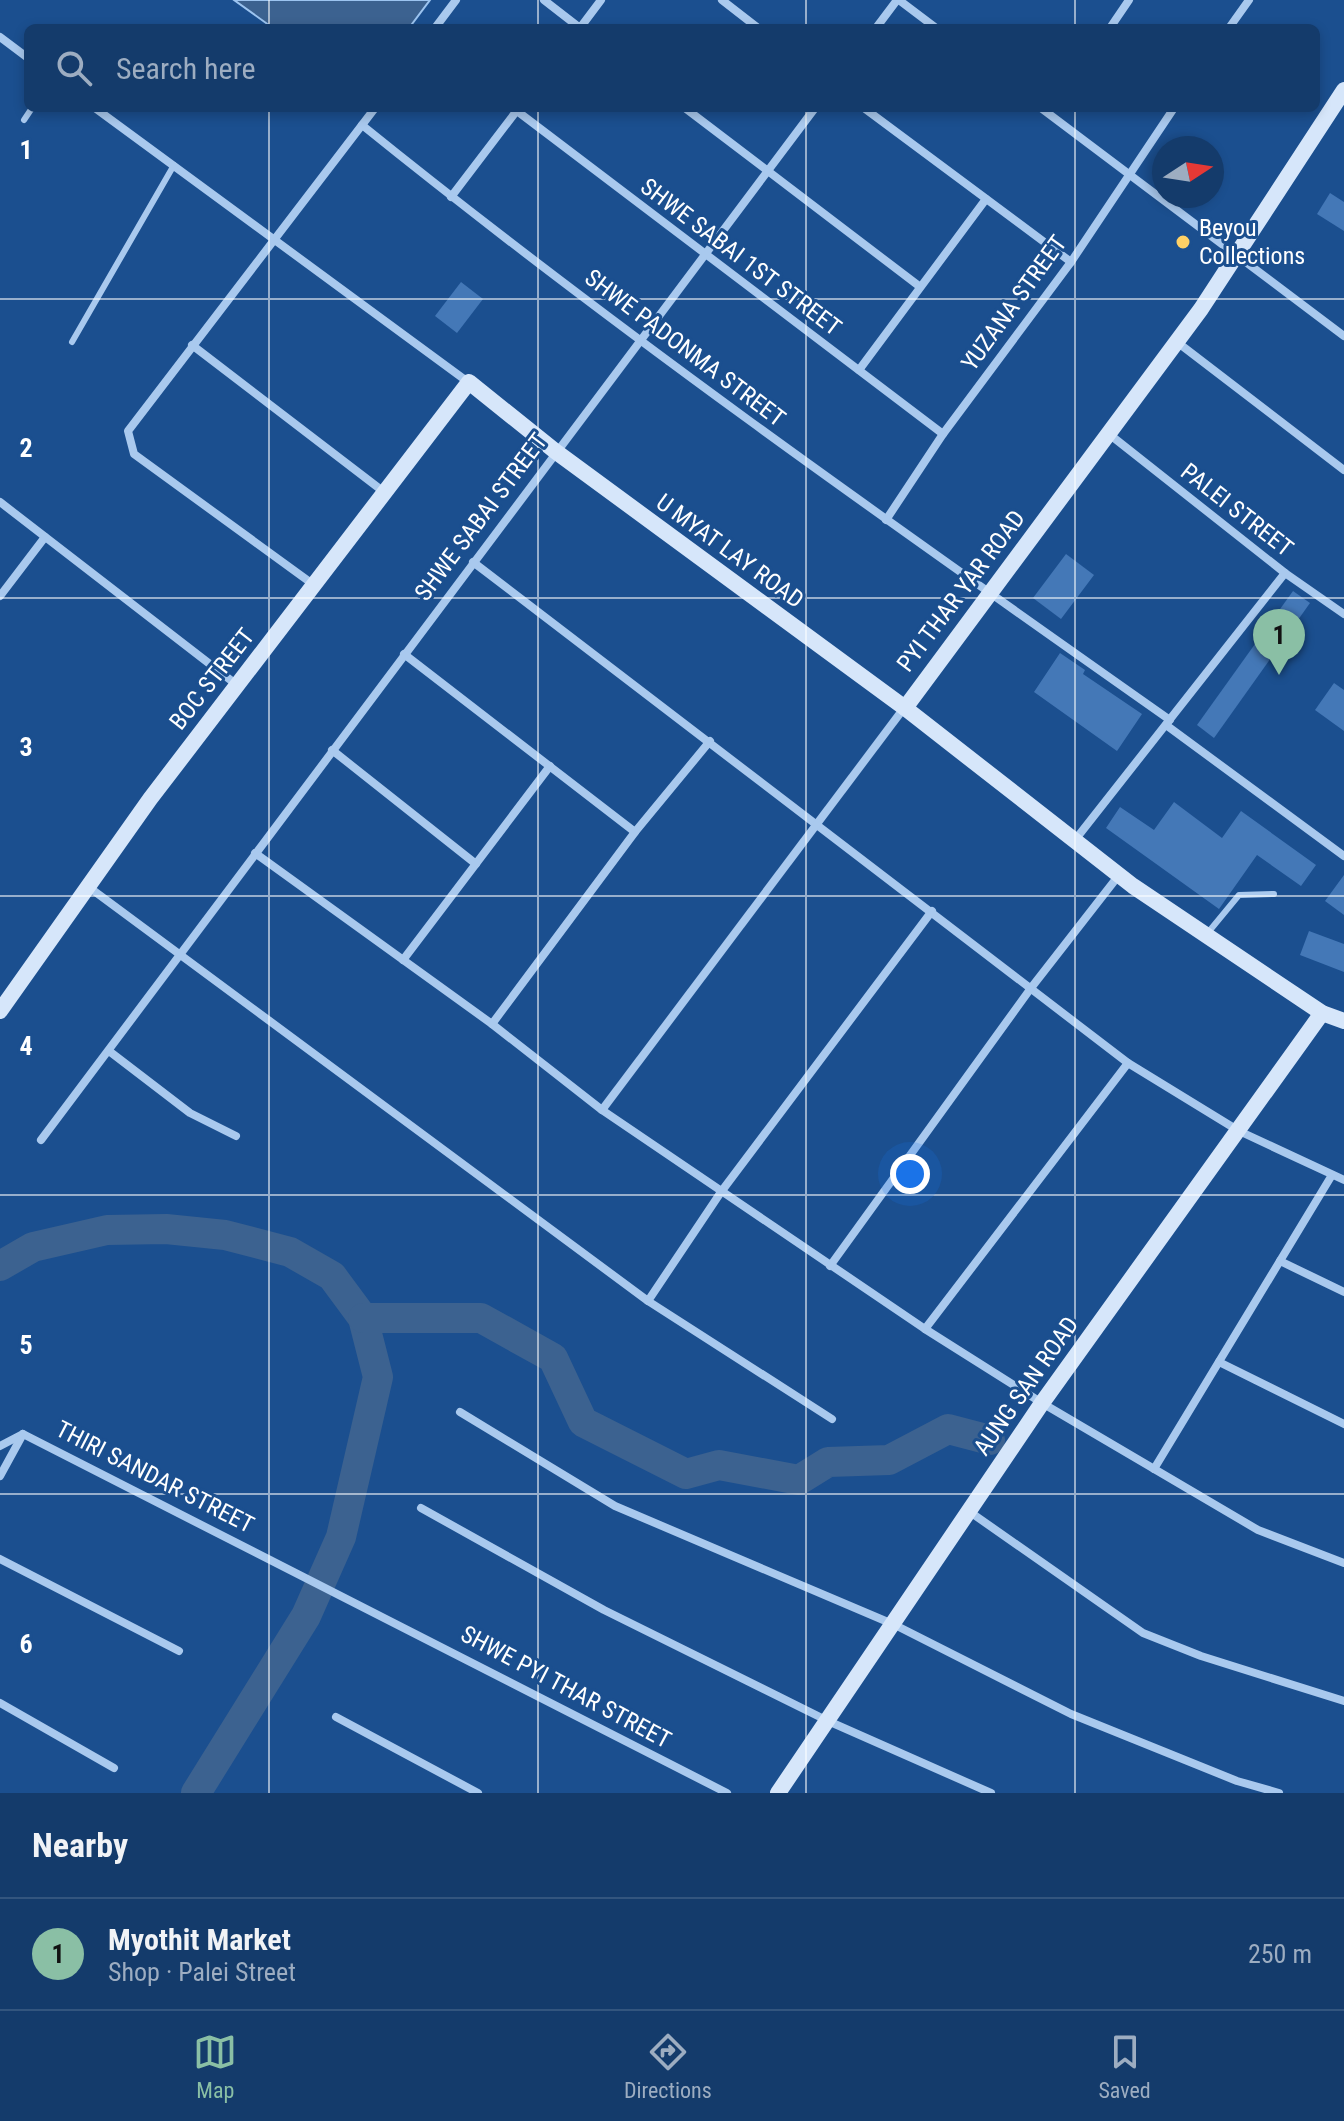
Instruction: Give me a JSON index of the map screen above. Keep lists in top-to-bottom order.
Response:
{
  "streets": {
    "main road": [
      "U MYAT LAY ROAD",
      "PYI THAR YAR ROAD",
      "BOC STREET",
      "AUNG SAN ROAD"
    ],
    "street": [
      "SHWE SABAI 1ST STREET",
      "YUZANA STREET",
      "SHWE PADONMA STREET",
      "PALEI STREET",
      "SHWE SABAI STREET",
      "THIRI SANDAR STREET",
      "SHWE PYI THAR STREET"
    ]
  },
  "crossings": [
    ["SHWE SABAI 1ST STREET", "YUZANA STREET"],
    ["SHWE SABAI 1ST STREET", "SHWE SABAI STREET"],
    ["YUZANA STREET", "SHWE PADONMA STREET"],
    ["SHWE PADONMA STREET", "SHWE SABAI STREET"],
    ["SHWE PADONMA STREET", "PYI THAR YAR ROAD"],
    ["PALEI STREET", "PYI THAR YAR ROAD"],
    ["SHWE SABAI STREET", "U MYAT LAY ROAD"],
    ["U MYAT LAY ROAD", "PYI THAR YAR ROAD"],
    ["U MYAT LAY ROAD", "BOC STREET"],
    ["U MYAT LAY ROAD", "AUNG SAN ROAD"],
    ["THIRI SANDAR STREET", "SHWE PYI THAR STREET"]
  ],
  "places": ["Beyou Collections"],
  "north": "right",
  "page": {
    "search": "Search here",
    "pins": "1",
    "heading": "Nearby",
    "list": [
      {
        "mark": "1",
        "name": "Myothit Market",
        "note": "Shop · Palei Street",
        "value": "250 m"
      }
    ],
    "nav": ["Map", "Directions", "Saved"]
  },
  "grid": {
    "rows": [
      "1",
      "2",
      "3",
      "4",
      "5",
      "6"
    ]
  }
}
